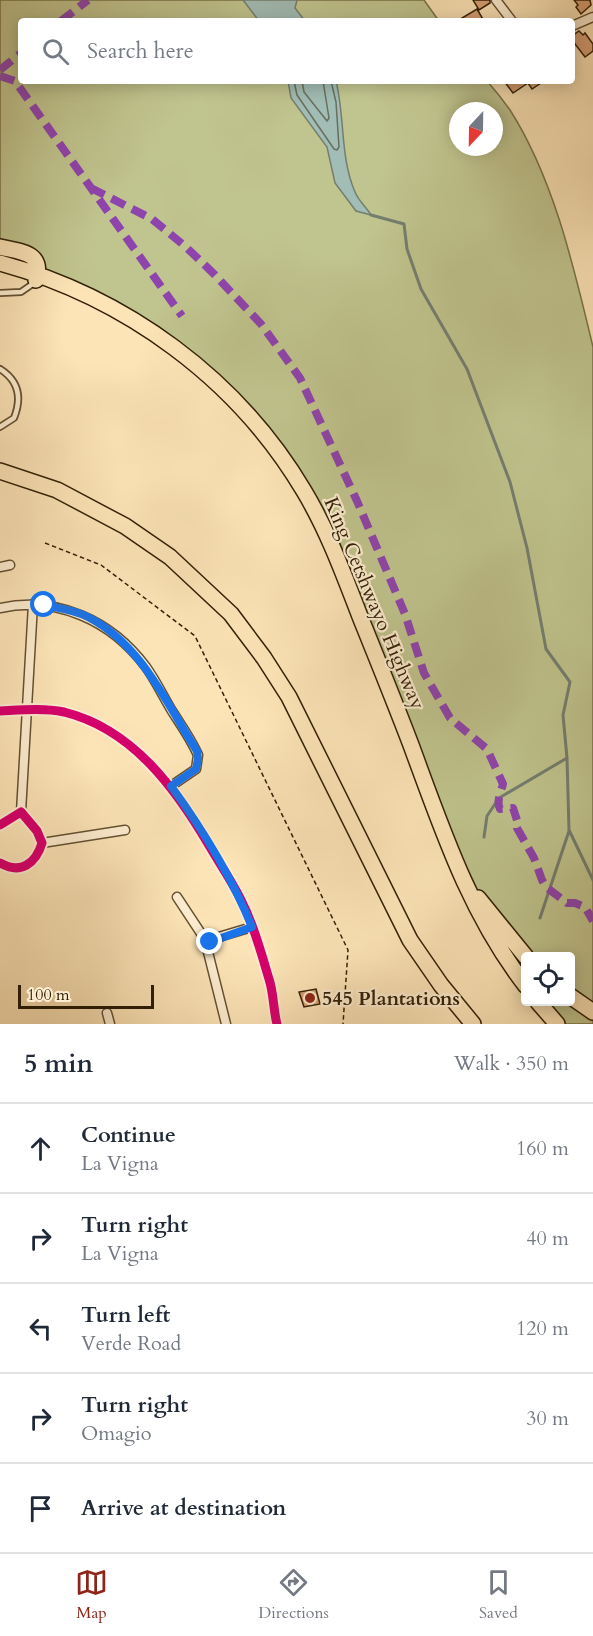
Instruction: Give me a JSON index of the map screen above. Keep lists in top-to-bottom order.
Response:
{
  "streets": {
    "highway": ["King Cetshwayo Highway"]
  },
  "places": ["545 Plantations"],
  "scale_bar": "100 m",
  "north": "bottom",
  "page": {
    "search": "Search here",
    "scale": "100 m",
    "heading": ["5 min", "Walk · 350 m"],
    "list": [
      ["Continue", "La Vigna", "160 m"],
      ["Turn right", "La Vigna", "40 m"],
      ["Turn left", "Verde Road", "120 m"],
      ["Turn right", "Omagio", "30 m"],
      "Arrive at destination"
    ],
    "nav": ["Map", "Directions", "Saved"]
  }
}
